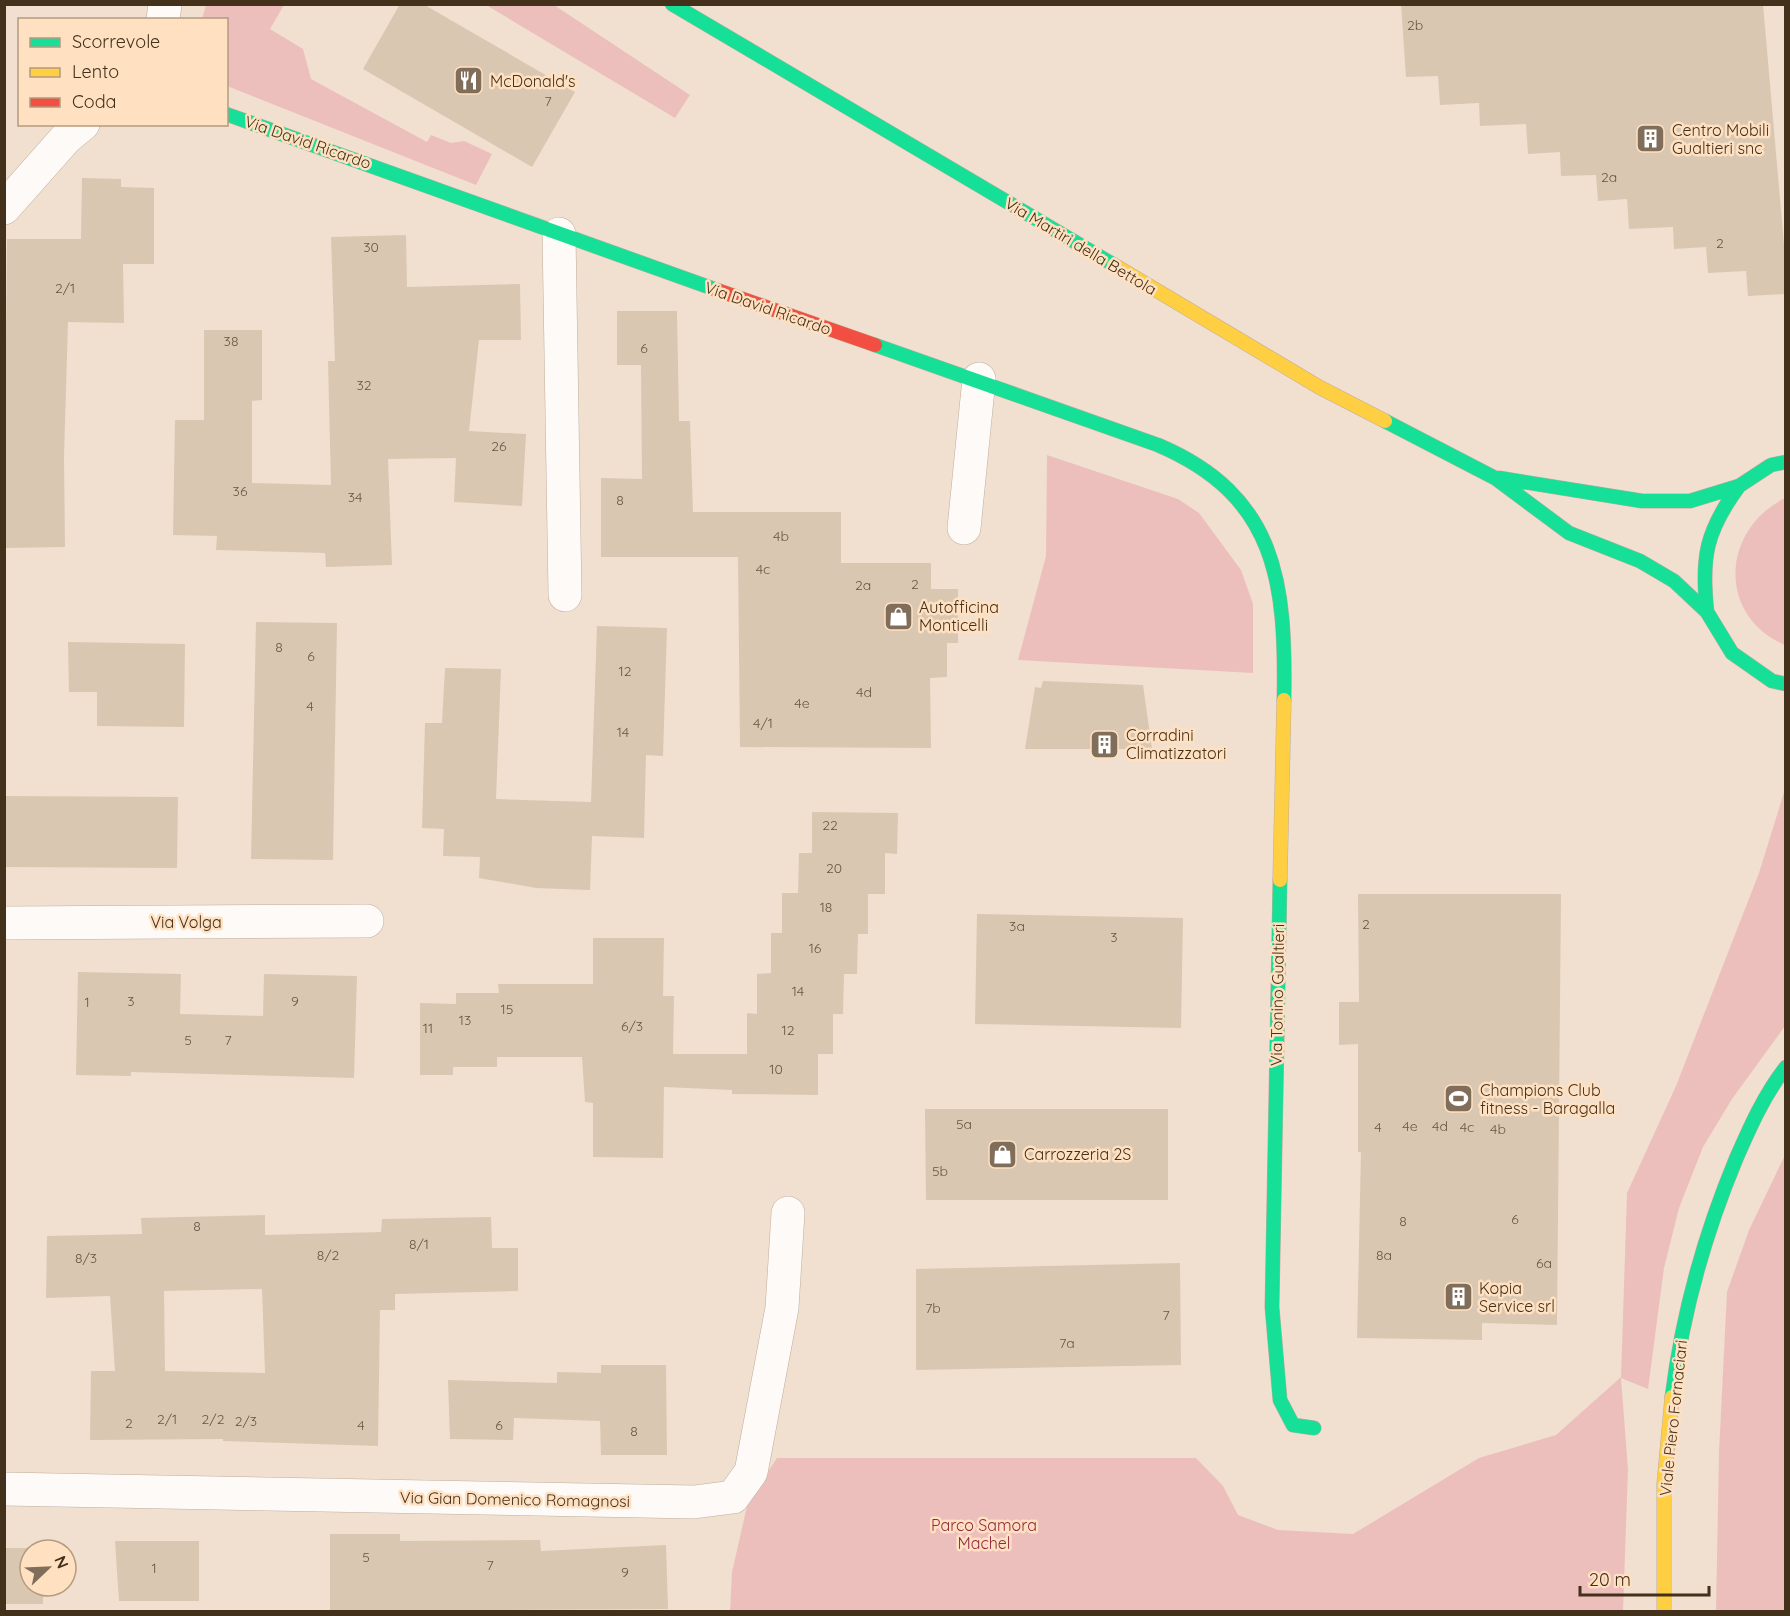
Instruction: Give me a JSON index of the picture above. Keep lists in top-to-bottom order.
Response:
{
  "streets": {
    "main road": [
      "Via David Ricardo",
      "Via Martiri della Bettola",
      "Via Tonino Gualtieri",
      "Viale Piero Fornaciari"
    ],
    "street": ["Via Volga", "Via Gian Domenico Romagnosi"]
  },
  "crossings": [
    ["Via David Ricardo", "Via Tonino Gualtieri"]
  ],
  "parks": ["Parco Samora Machel"],
  "places": {
    "restaurant": ["McDonald's"],
    "building": ["Centro Mobili Gualtieri snc", "Corradini Climatizzatori", "Kopia Service srl"],
    "shop": ["Autofficina Monticelli", "Carrozzeria 2S"],
    "sports": ["Champions Club fitness - Baragalla"]
  },
  "house_numbers": [
    "2b",
    "7",
    "2a",
    "2",
    "30",
    "2/1",
    "38",
    "6",
    "32",
    "26",
    "36",
    "34",
    "8",
    "4b",
    "4c",
    "2",
    "2a",
    "8",
    "6",
    "12",
    "4d",
    "4e",
    "4",
    "4/1",
    "14",
    "22",
    "20",
    "18",
    "2",
    "3a",
    "3",
    "16",
    "14",
    "3",
    "9",
    "1",
    "15",
    "13",
    "6/3",
    "11",
    "12",
    "5",
    "7",
    "10",
    "5a",
    "4e",
    "4d",
    "4",
    "4c",
    "4b",
    "5b",
    "6",
    "8",
    "8",
    "8/1",
    "8/2",
    "8a",
    "8/3",
    "6a",
    "7b",
    "7",
    "7a",
    "2/1",
    "2/2",
    "2/3",
    "2",
    "4",
    "6",
    "8",
    "5",
    "7",
    "1",
    "9"
  ],
  "legend": ["Scorrevole", "Lento", "Coda"],
  "scale_bar": "20 m",
  "north": "top right"
}
